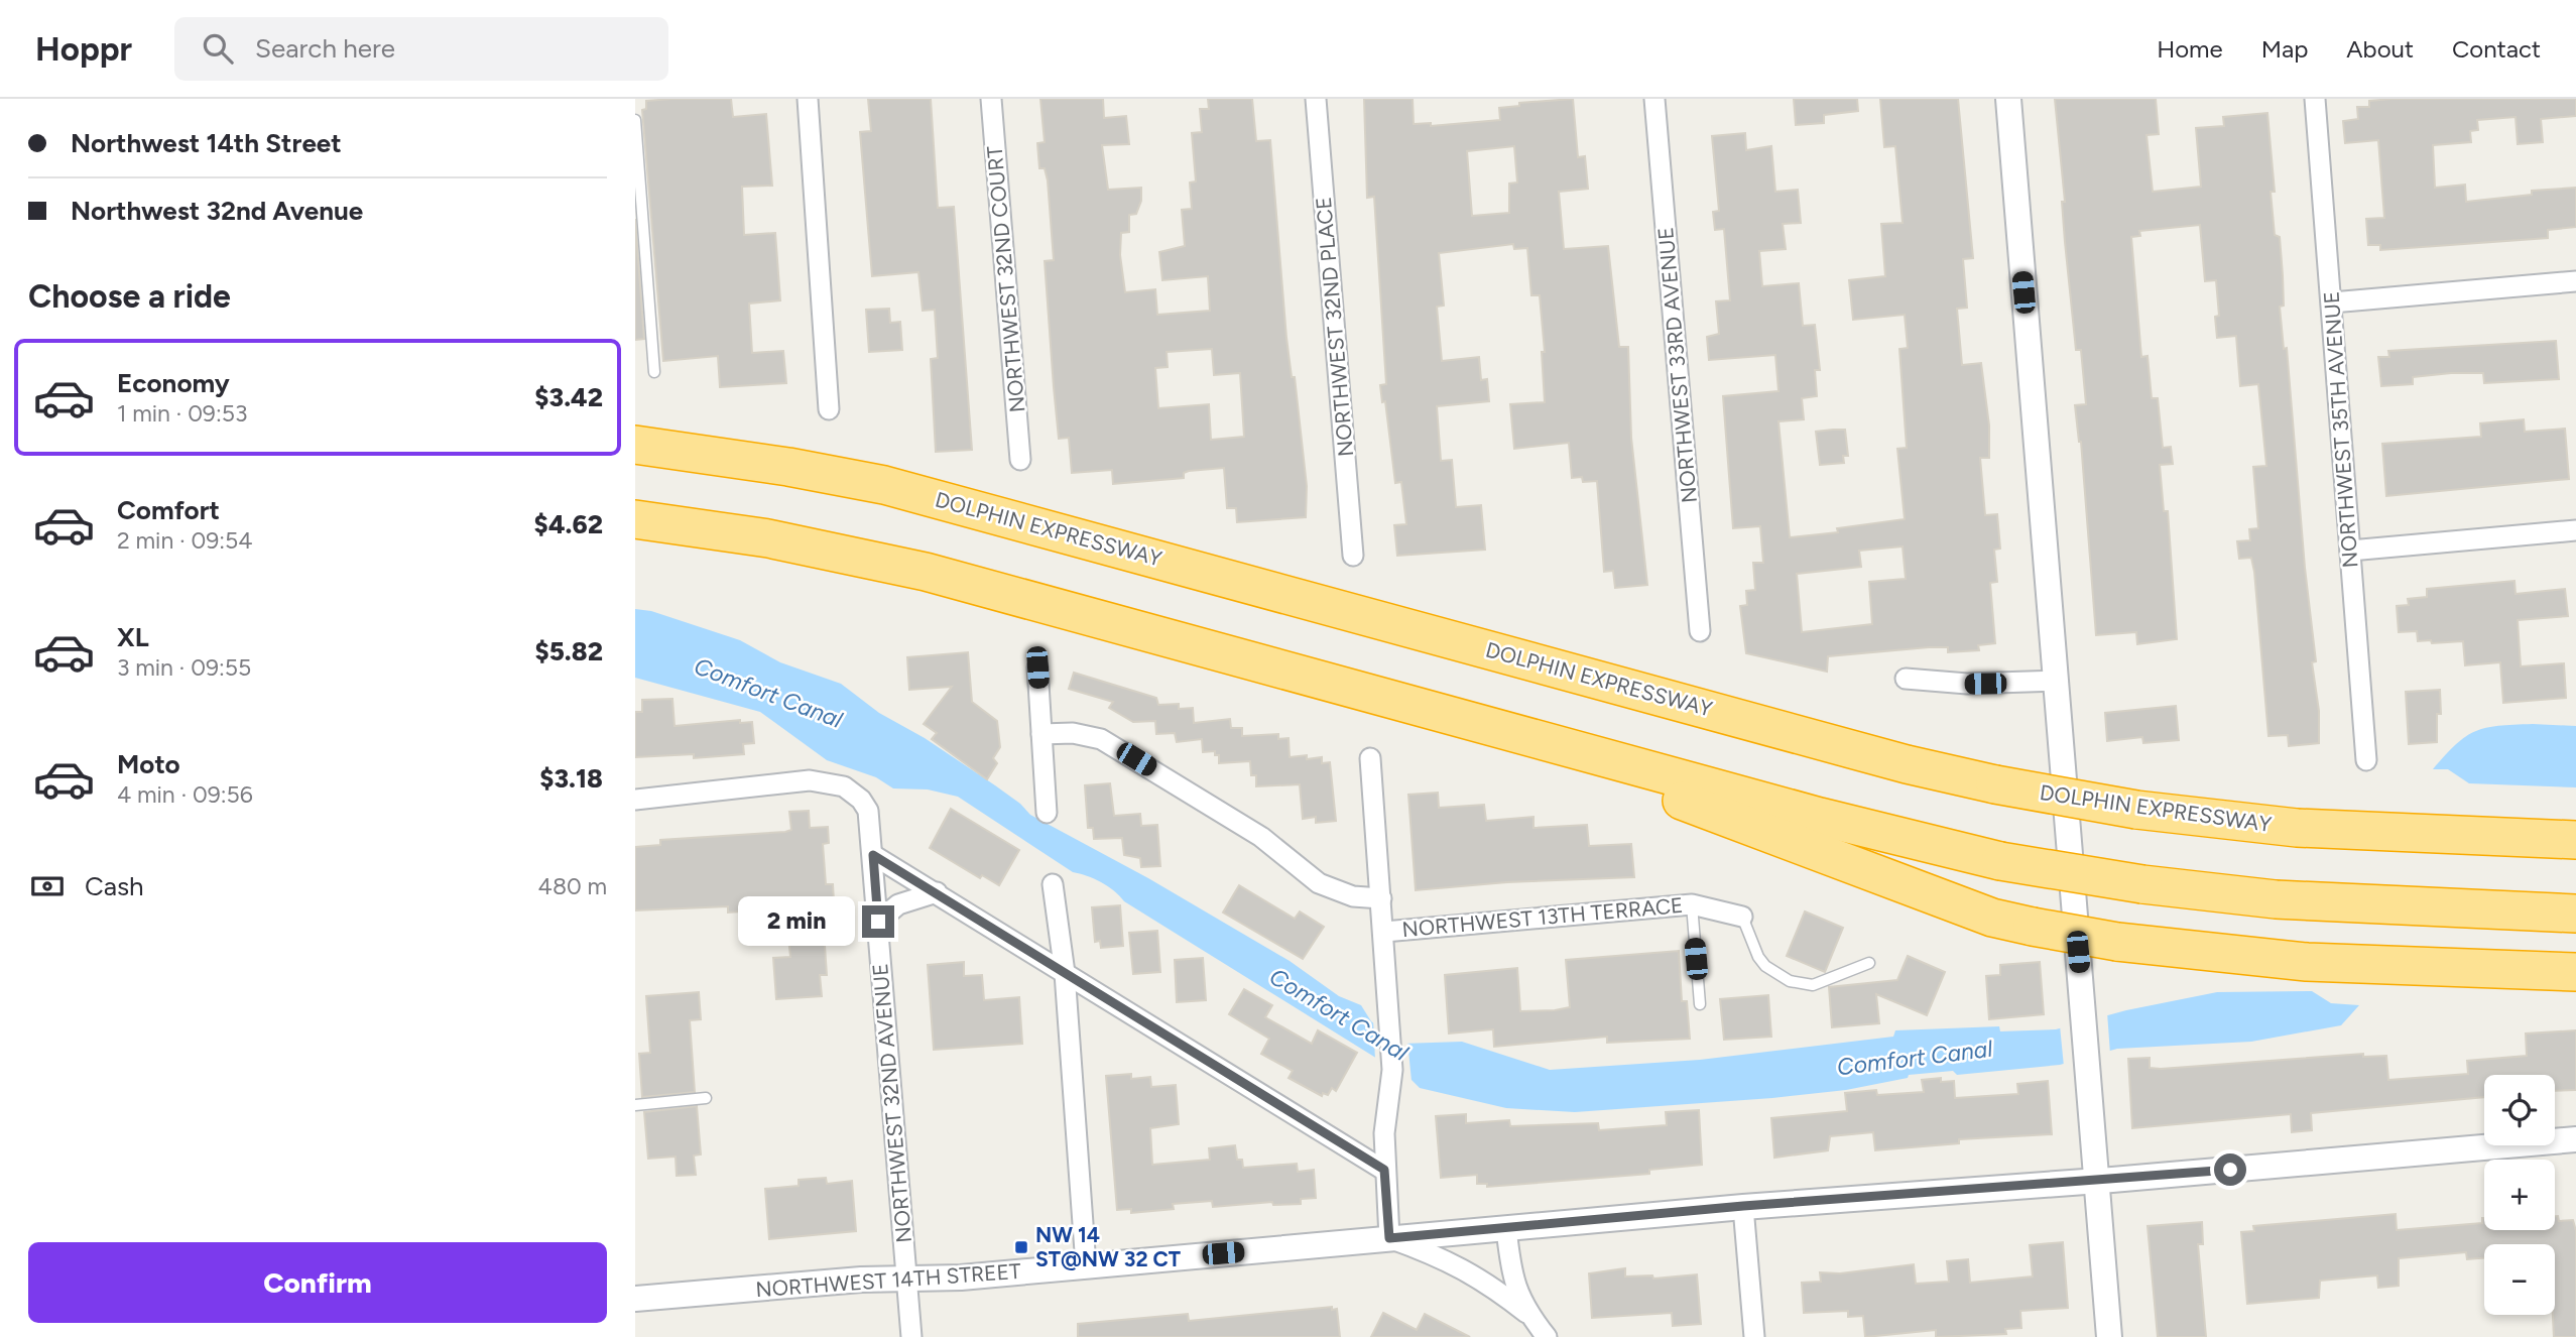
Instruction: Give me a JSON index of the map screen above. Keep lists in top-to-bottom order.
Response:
{
  "streets": {
    "highway": ["DOLPHIN EXPRESSWAY"],
    "street": [
      "NORTHWEST 32ND COURT",
      "NORTHWEST 32ND PLACE",
      "NORTHWEST 33RD AVENUE",
      "NORTHWEST 35TH AVENUE",
      "NORTHWEST 13TH TERRACE",
      "NORTHWEST 32ND AVENUE",
      "NORTHWEST 14TH STREET"
    ]
  },
  "crossings": [
    ["NORTHWEST 32ND AVENUE", "NORTHWEST 14TH STREET"]
  ],
  "water": ["Comfort Canal"],
  "places": {
    "transit": ["NW 14 ST@NW 32 CT"]
  },
  "page": {
    "header": "Hoppr",
    "search": "Search here",
    "nav": [
      "Home",
      "Map",
      "About",
      "Contact"
    ],
    "banner": ["Northwest 14th Street", "Northwest 32nd Avenue"],
    "heading": "Choose a ride",
    "list": [
      {
        "name": "Economy",
        "note": "1 min · 09:53",
        "value": "$3.42"
      },
      {
        "name": "Comfort",
        "note": "2 min · 09:54",
        "value": "$4.62"
      },
      {
        "name": "XL",
        "note": "3 min · 09:55",
        "value": "$5.82"
      },
      {
        "name": "Moto",
        "note": "4 min · 09:56",
        "value": "$3.18"
      }
    ],
    "pay": ["Cash", "480 m"],
    "bubble": "2 min",
    "map_buttons": ["+", "−"],
    "buttons": "Confirm"
  }
}
